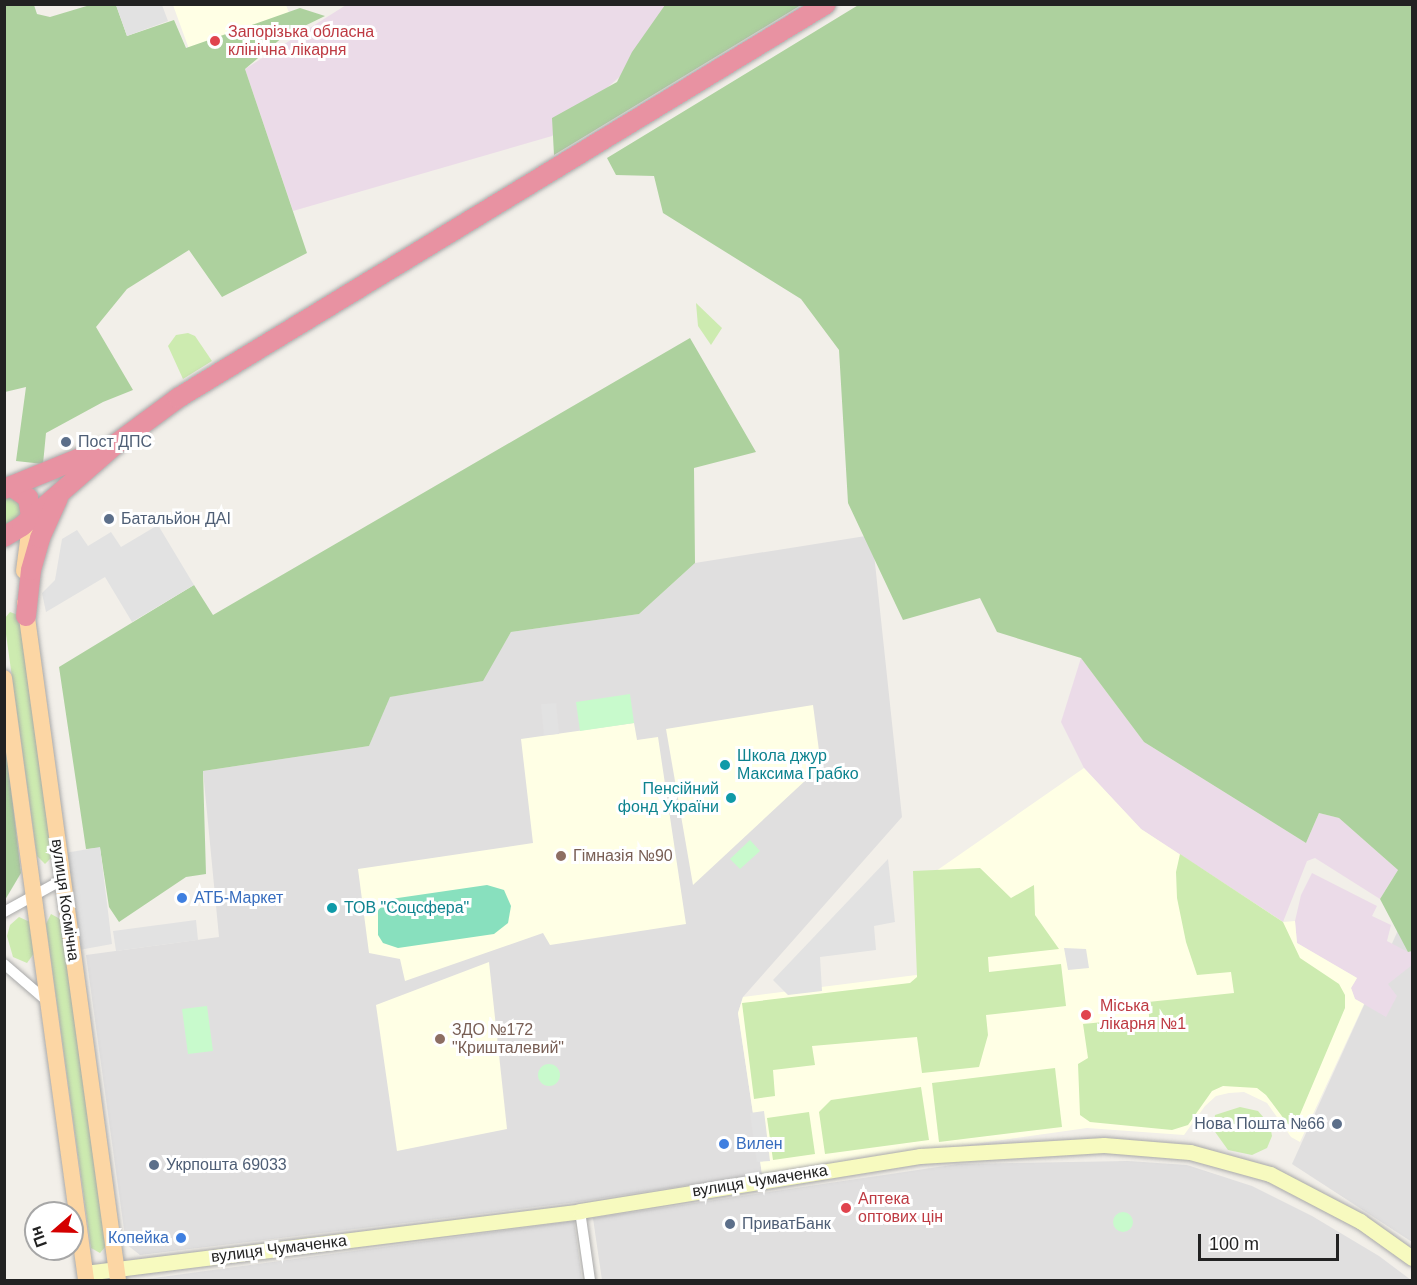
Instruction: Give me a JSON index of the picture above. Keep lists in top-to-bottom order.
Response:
{
  "streets": {
    "main road": ["вулиця Космічна"],
    "street": ["вулиця Чумаченка"]
  },
  "crossings": [
    ["вулиця Космічна", "вулиця Чумаченка"]
  ],
  "places": [
    "Запорізька обласна клінічна лікарня",
    "Пост ДПС",
    "Батальйон ДАI",
    "Школа джур Максима Грабко",
    "Пенсійний фонд України",
    "Гімназія №90",
    "АТБ-Маркет",
    "ТОВ \"Соцсфера\"",
    "Міська лікарня №1",
    "ЗДО №172 \"Кришталевий\"",
    "Нова Пошта №66",
    "Вилен",
    "Укрпошта 69033",
    "Аптека оптових цін",
    "ПриватБанк",
    "Копейка"
  ],
  "scale_bar": "100 m",
  "north": "left"
}
